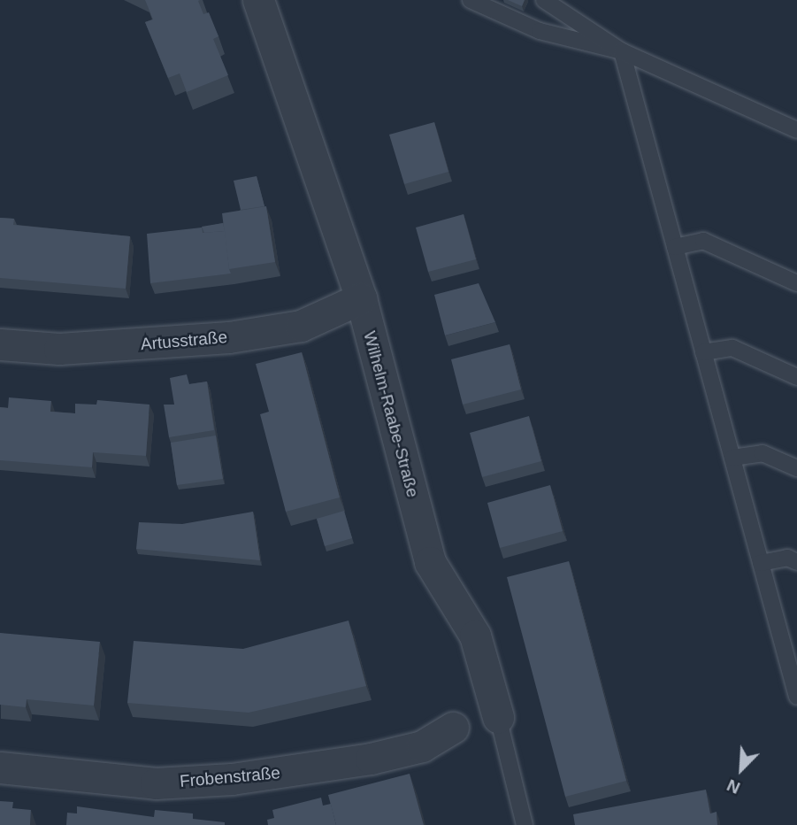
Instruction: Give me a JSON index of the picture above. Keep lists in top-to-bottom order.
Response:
{
  "streets": {
    "street": ["Artusstraße", "Wilhelm-Raabe-Straße", "Frobenstraße"]
  },
  "crossings": [
    ["Artusstraße", "Wilhelm-Raabe-Straße"]
  ],
  "north": "bottom left"
}
